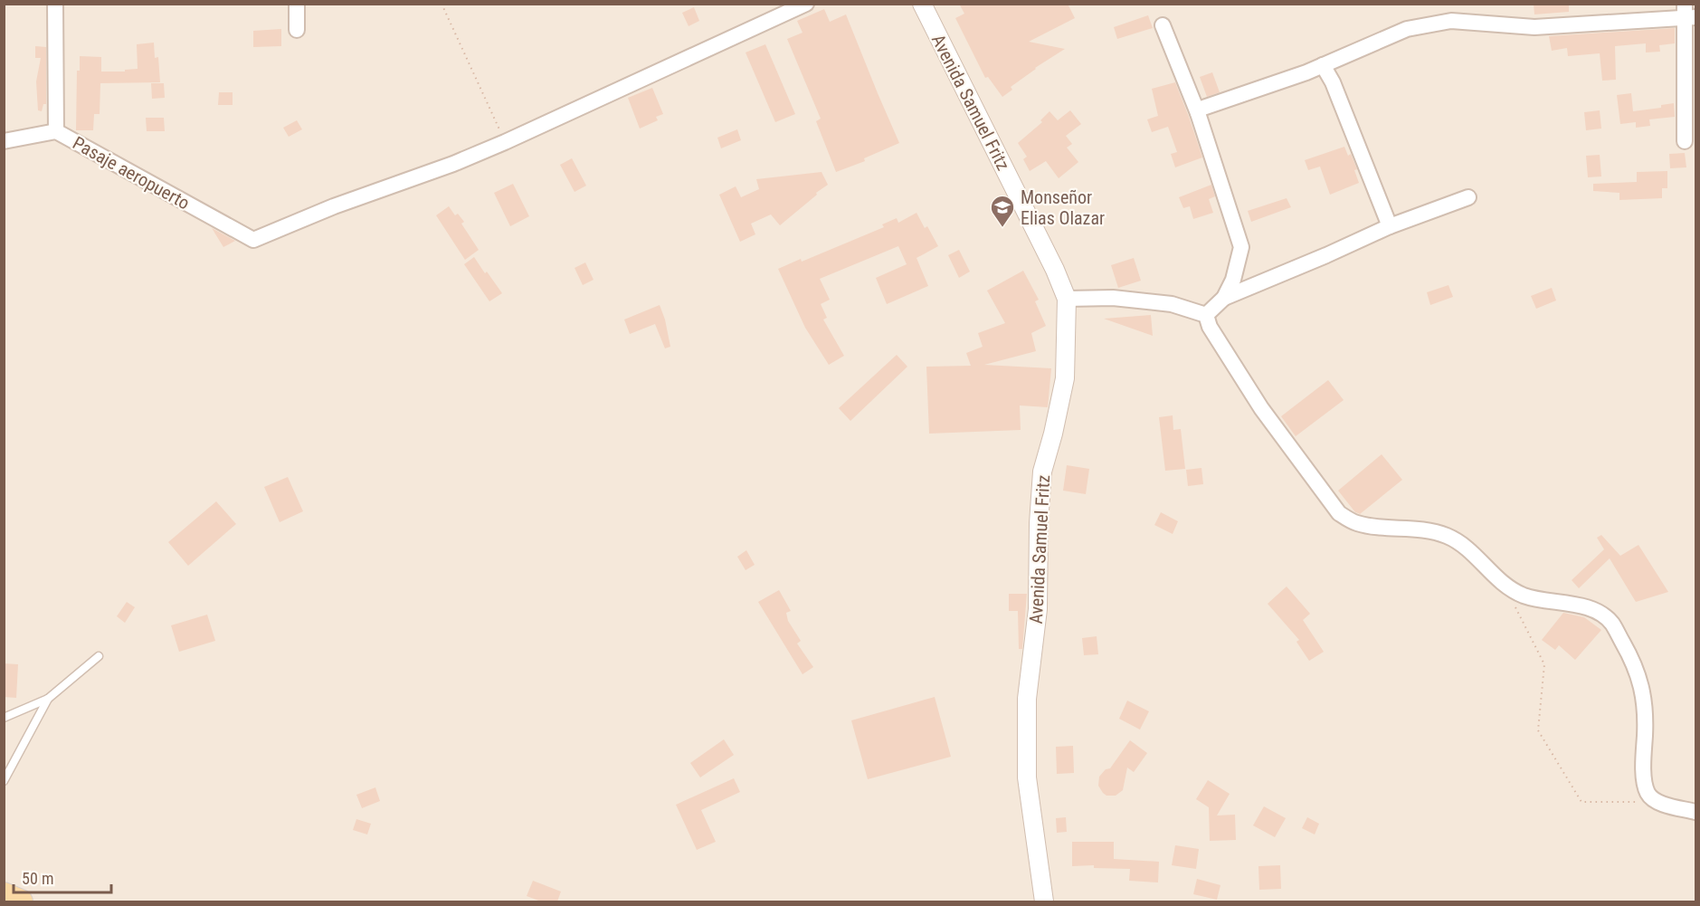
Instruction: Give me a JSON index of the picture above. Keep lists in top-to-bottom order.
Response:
{
  "streets": {
    "street": ["Avenida Samuel Fritz", "Pasaje aeropuerto"]
  },
  "places": {
    "school or university": ["Monseñor Elias Olazar"]
  },
  "scale_bar": "50 m"
}
